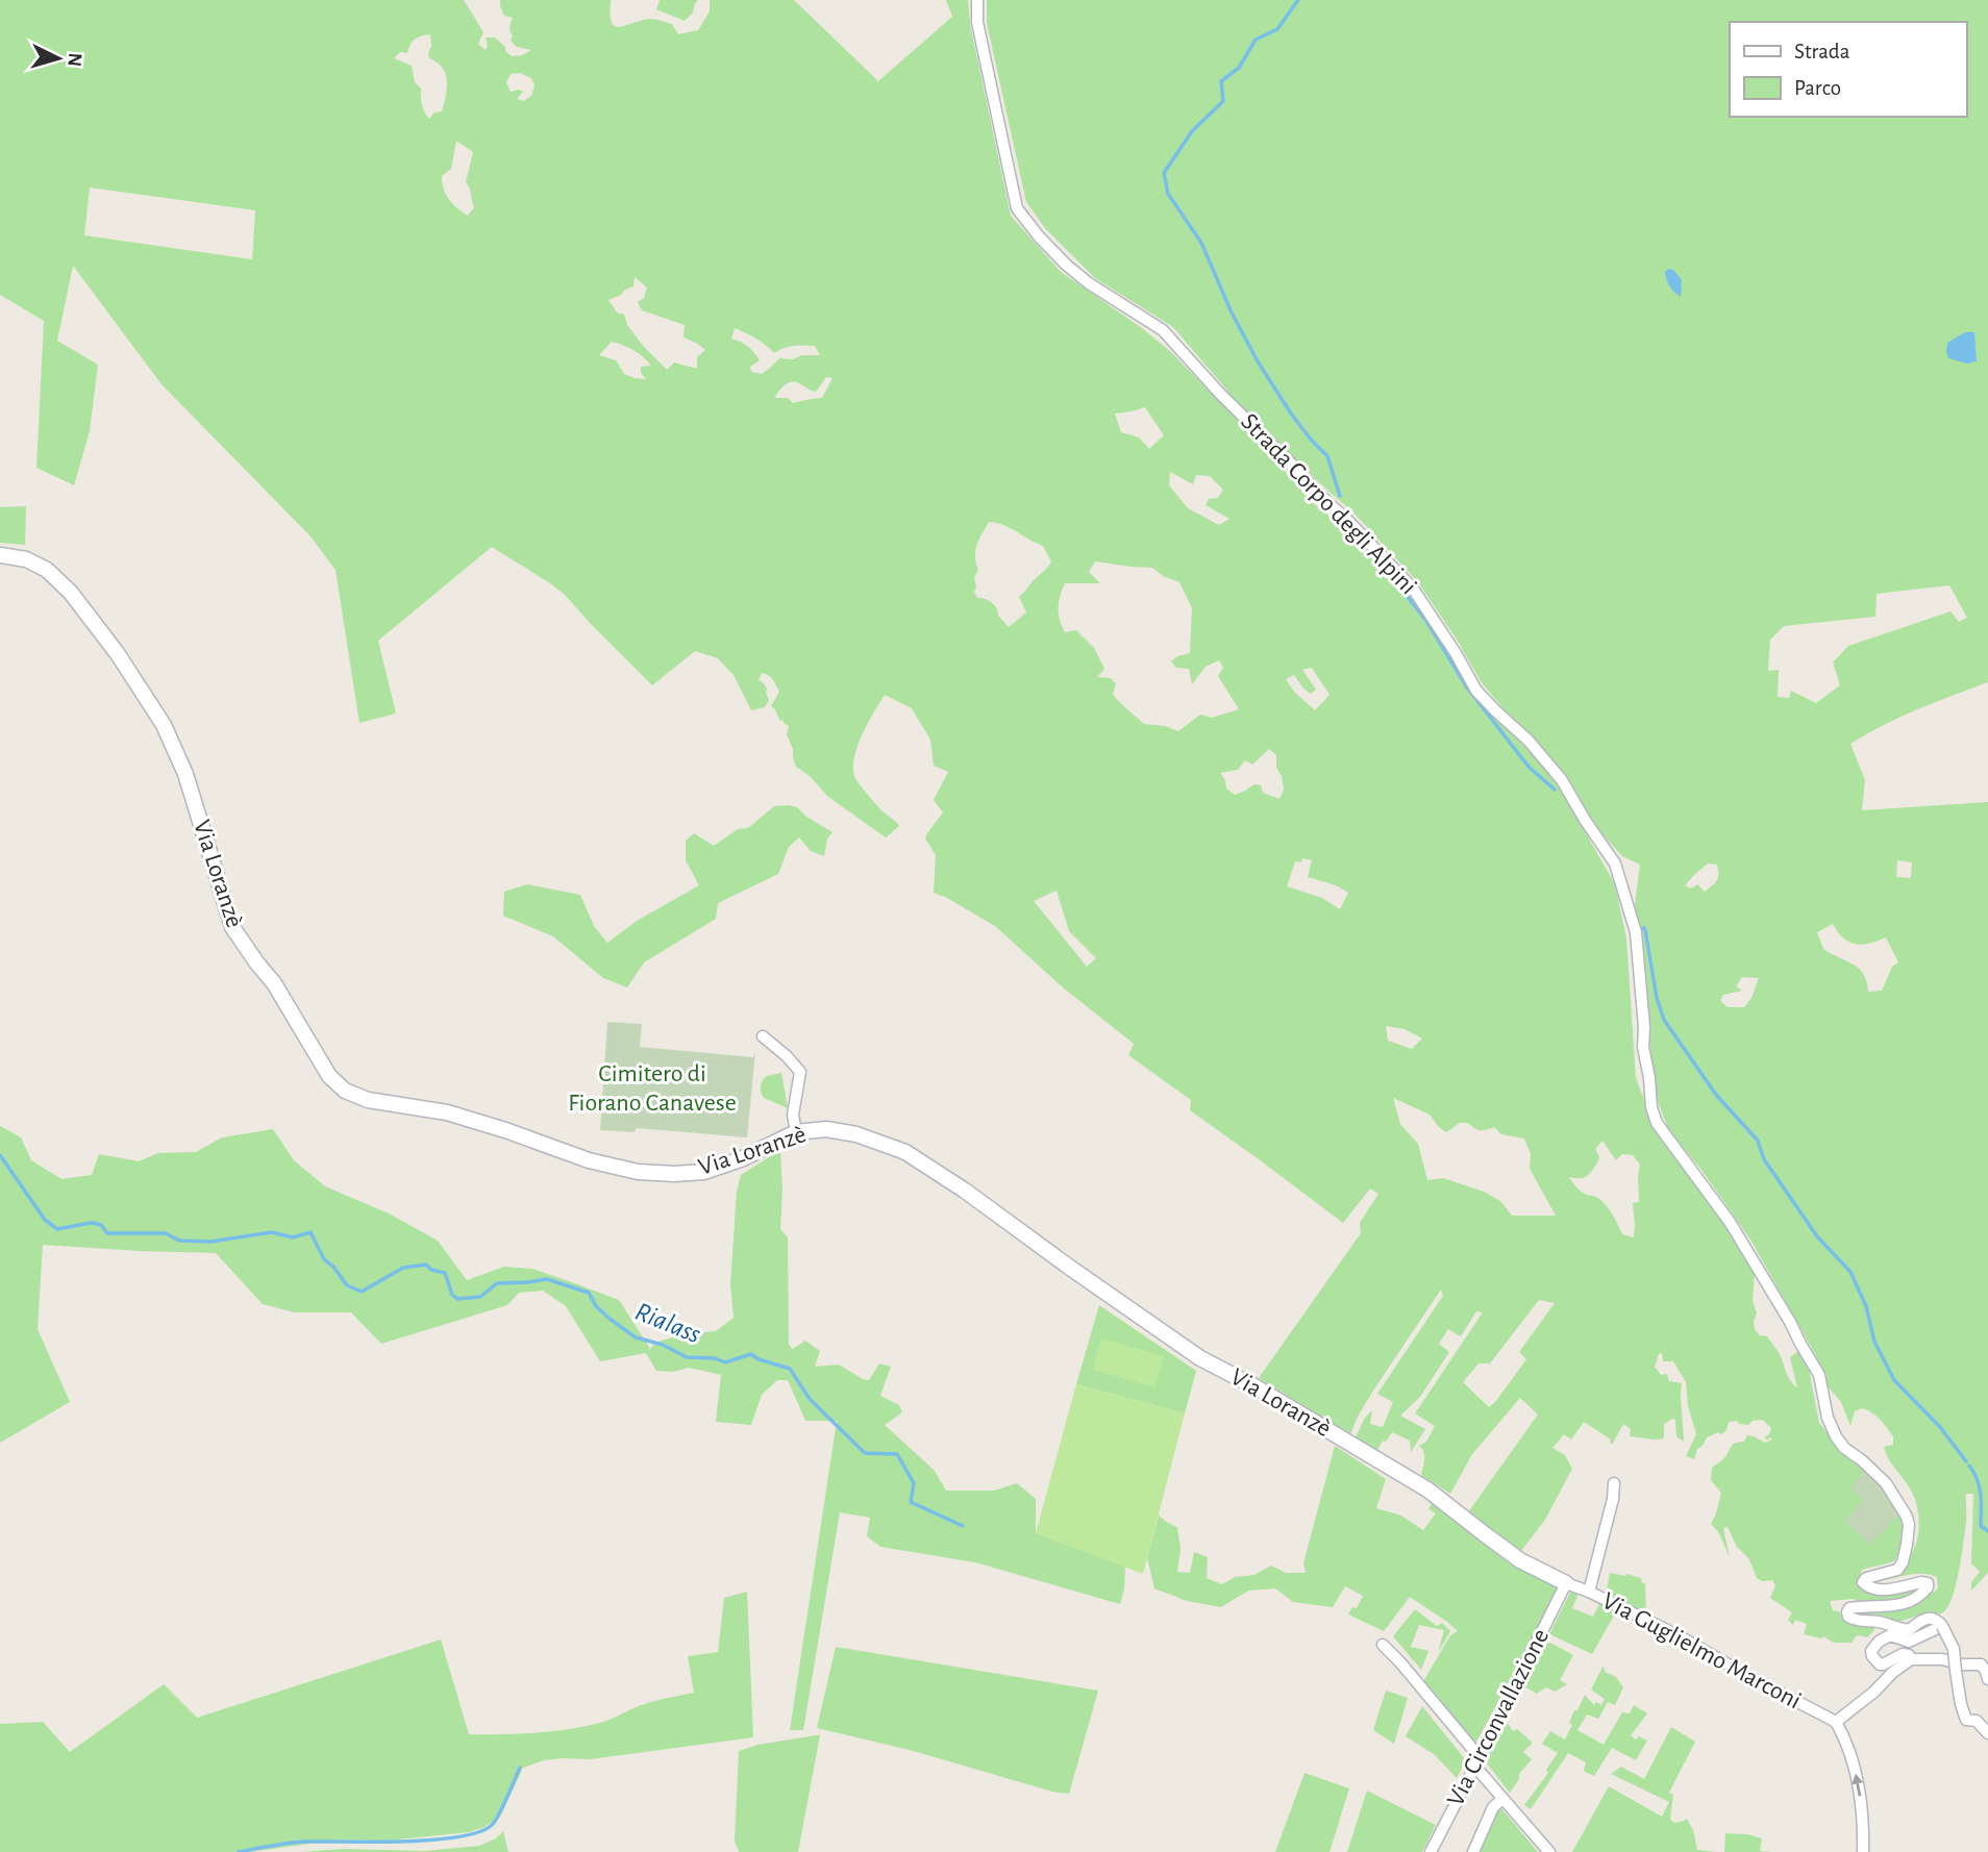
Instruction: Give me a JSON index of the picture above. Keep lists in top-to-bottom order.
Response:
{
  "streets": {
    "street": [
      "Strada Corpo degli Alpini",
      "Via Loranzè",
      "Via Guglielmo Marconi",
      "Via Circonvallazione"
    ]
  },
  "crossings": [
    ["Via Loranzè", "Via Guglielmo Marconi"],
    ["Via Loranzè", "Via Circonvallazione"],
    ["Via Guglielmo Marconi", "Via Circonvallazione"]
  ],
  "water": ["Rialass"],
  "parks": ["Cimitero di Fiorano Canavese"],
  "legend": ["Strada", "Parco"],
  "north": "right"
}
